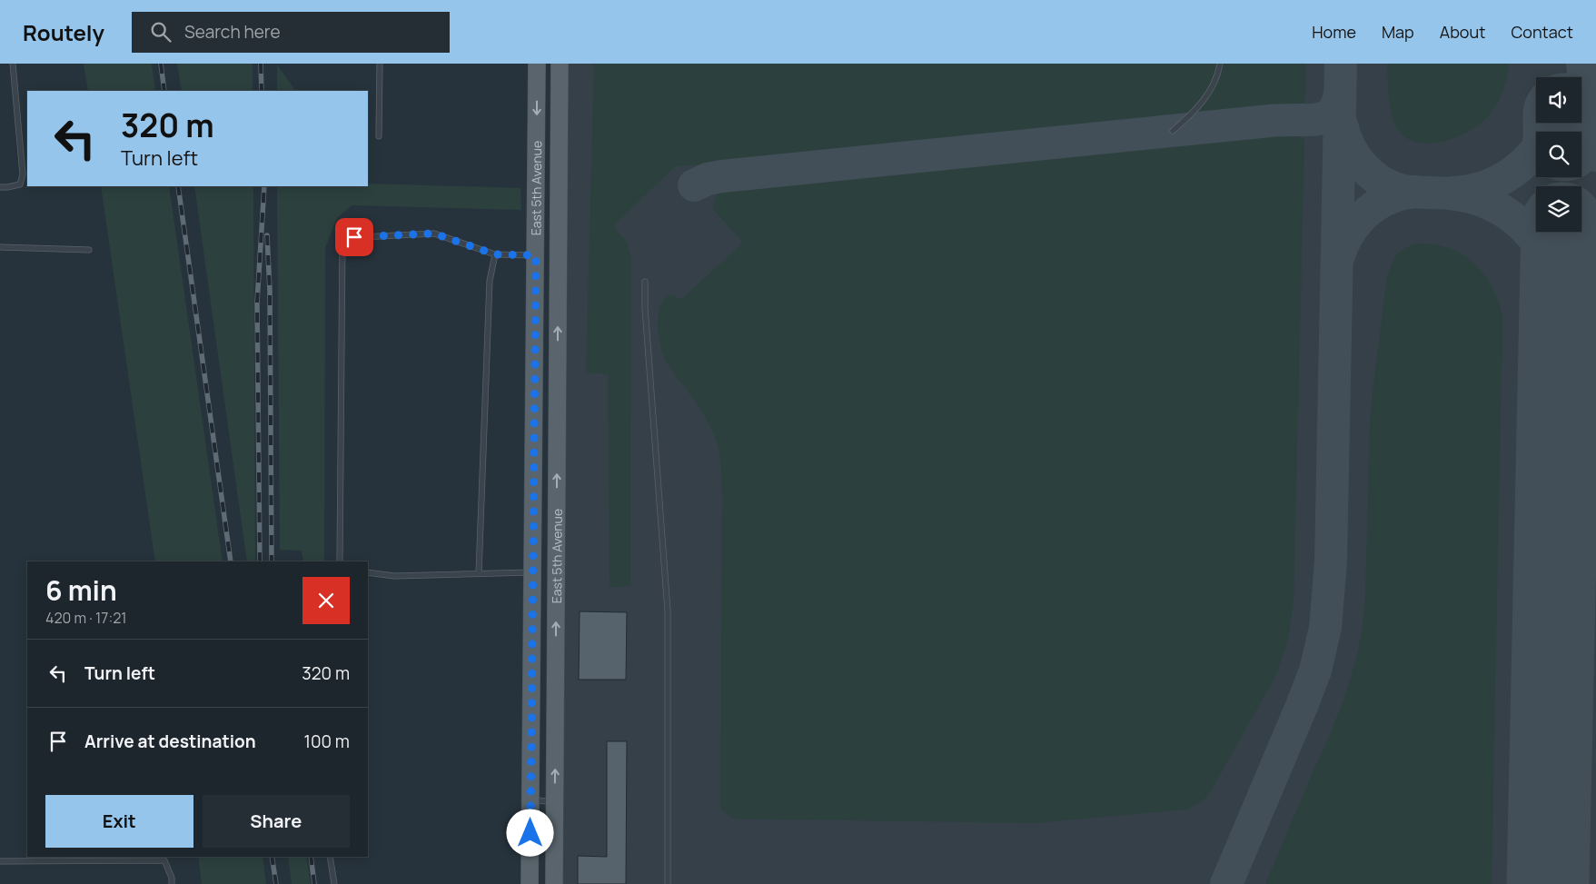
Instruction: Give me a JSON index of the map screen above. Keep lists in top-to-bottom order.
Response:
{
  "streets": {
    "main road": ["East 5th Avenue"]
  },
  "page": {
    "header": "Routely",
    "search": "Search here",
    "nav": [
      "Home",
      "Map",
      "About",
      "Contact"
    ],
    "turn": ["320 m", "Turn left"],
    "heading": ["6 min", "420 m · 17:21"],
    "list": [
      {
        "name": "Turn left",
        "value": "320 m"
      },
      {
        "name": "Arrive at destination",
        "value": "100 m"
      }
    ],
    "buttons": ["Exit", "Share"]
  }
}
